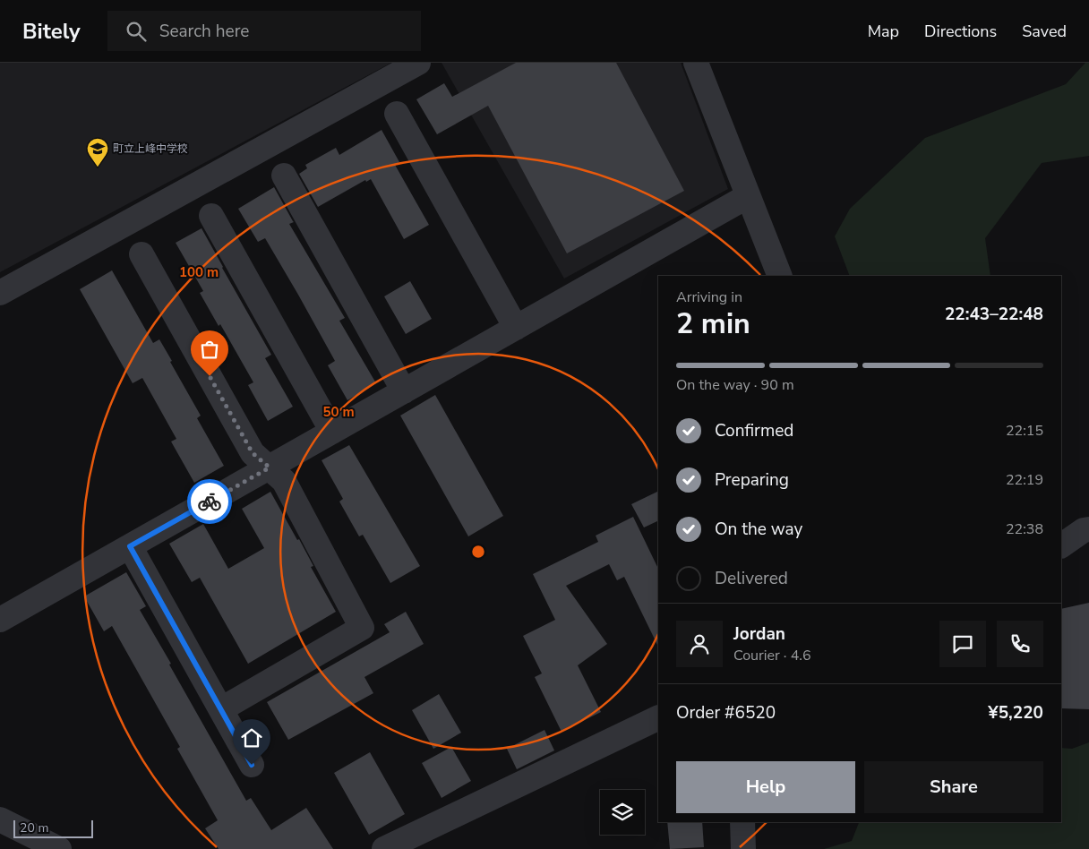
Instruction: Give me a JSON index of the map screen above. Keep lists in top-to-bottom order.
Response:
{
  "places": {
    "school or university": ["町立上峰中学校"]
  },
  "scale_bar": "20 m",
  "page": {
    "header": "Bitely",
    "search": "Search here",
    "nav": ["Map", "Directions", "Saved"],
    "heading": ["2 min", "Arriving in", "22:43–22:48"],
    "panel": [
      "Jordan",
      "Courier · 4.6",
      "Order #6520",
      "¥5,220"
    ],
    "bar": "On the way · 90 m",
    "list": [
      ["Confirmed", "22:15"],
      ["Preparing", "22:19"],
      ["On the way", "22:38"],
      "Delivered"
    ],
    "buttons": ["Help", "Share"],
    "scale": "20 m"
  },
  "rings": ["100 m", "50 m"]
}
